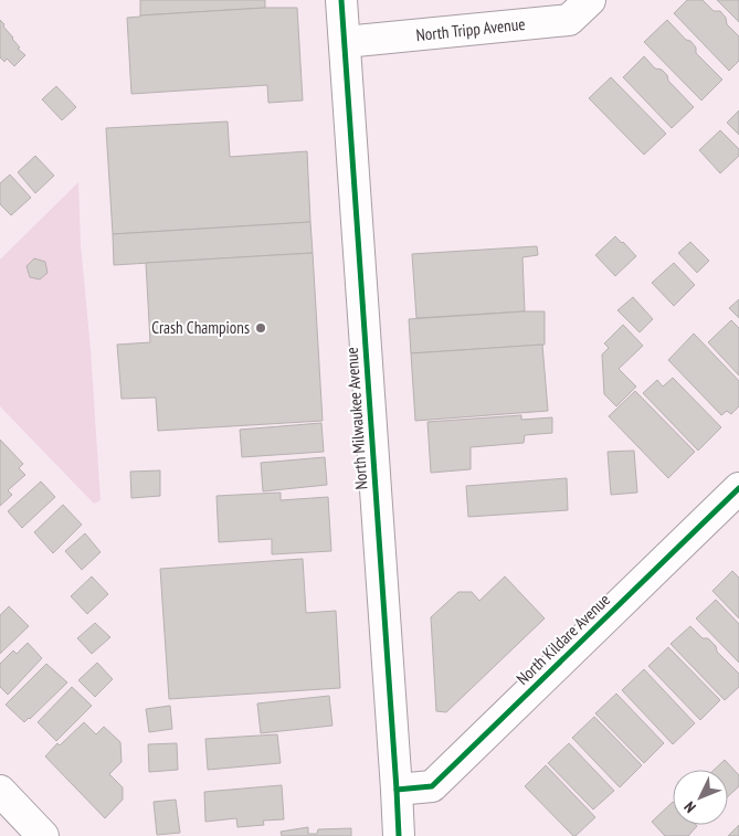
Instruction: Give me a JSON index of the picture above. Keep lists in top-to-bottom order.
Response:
{
  "streets": {
    "main road": ["North Tripp Avenue", "North Milwaukee Avenue", "North Kildare Avenue"]
  },
  "crossings": [
    ["North Tripp Avenue", "North Milwaukee Avenue"],
    ["North Milwaukee Avenue", "North Kildare Avenue"]
  ],
  "places": ["Crash Champions"],
  "north": "bottom left"
}
